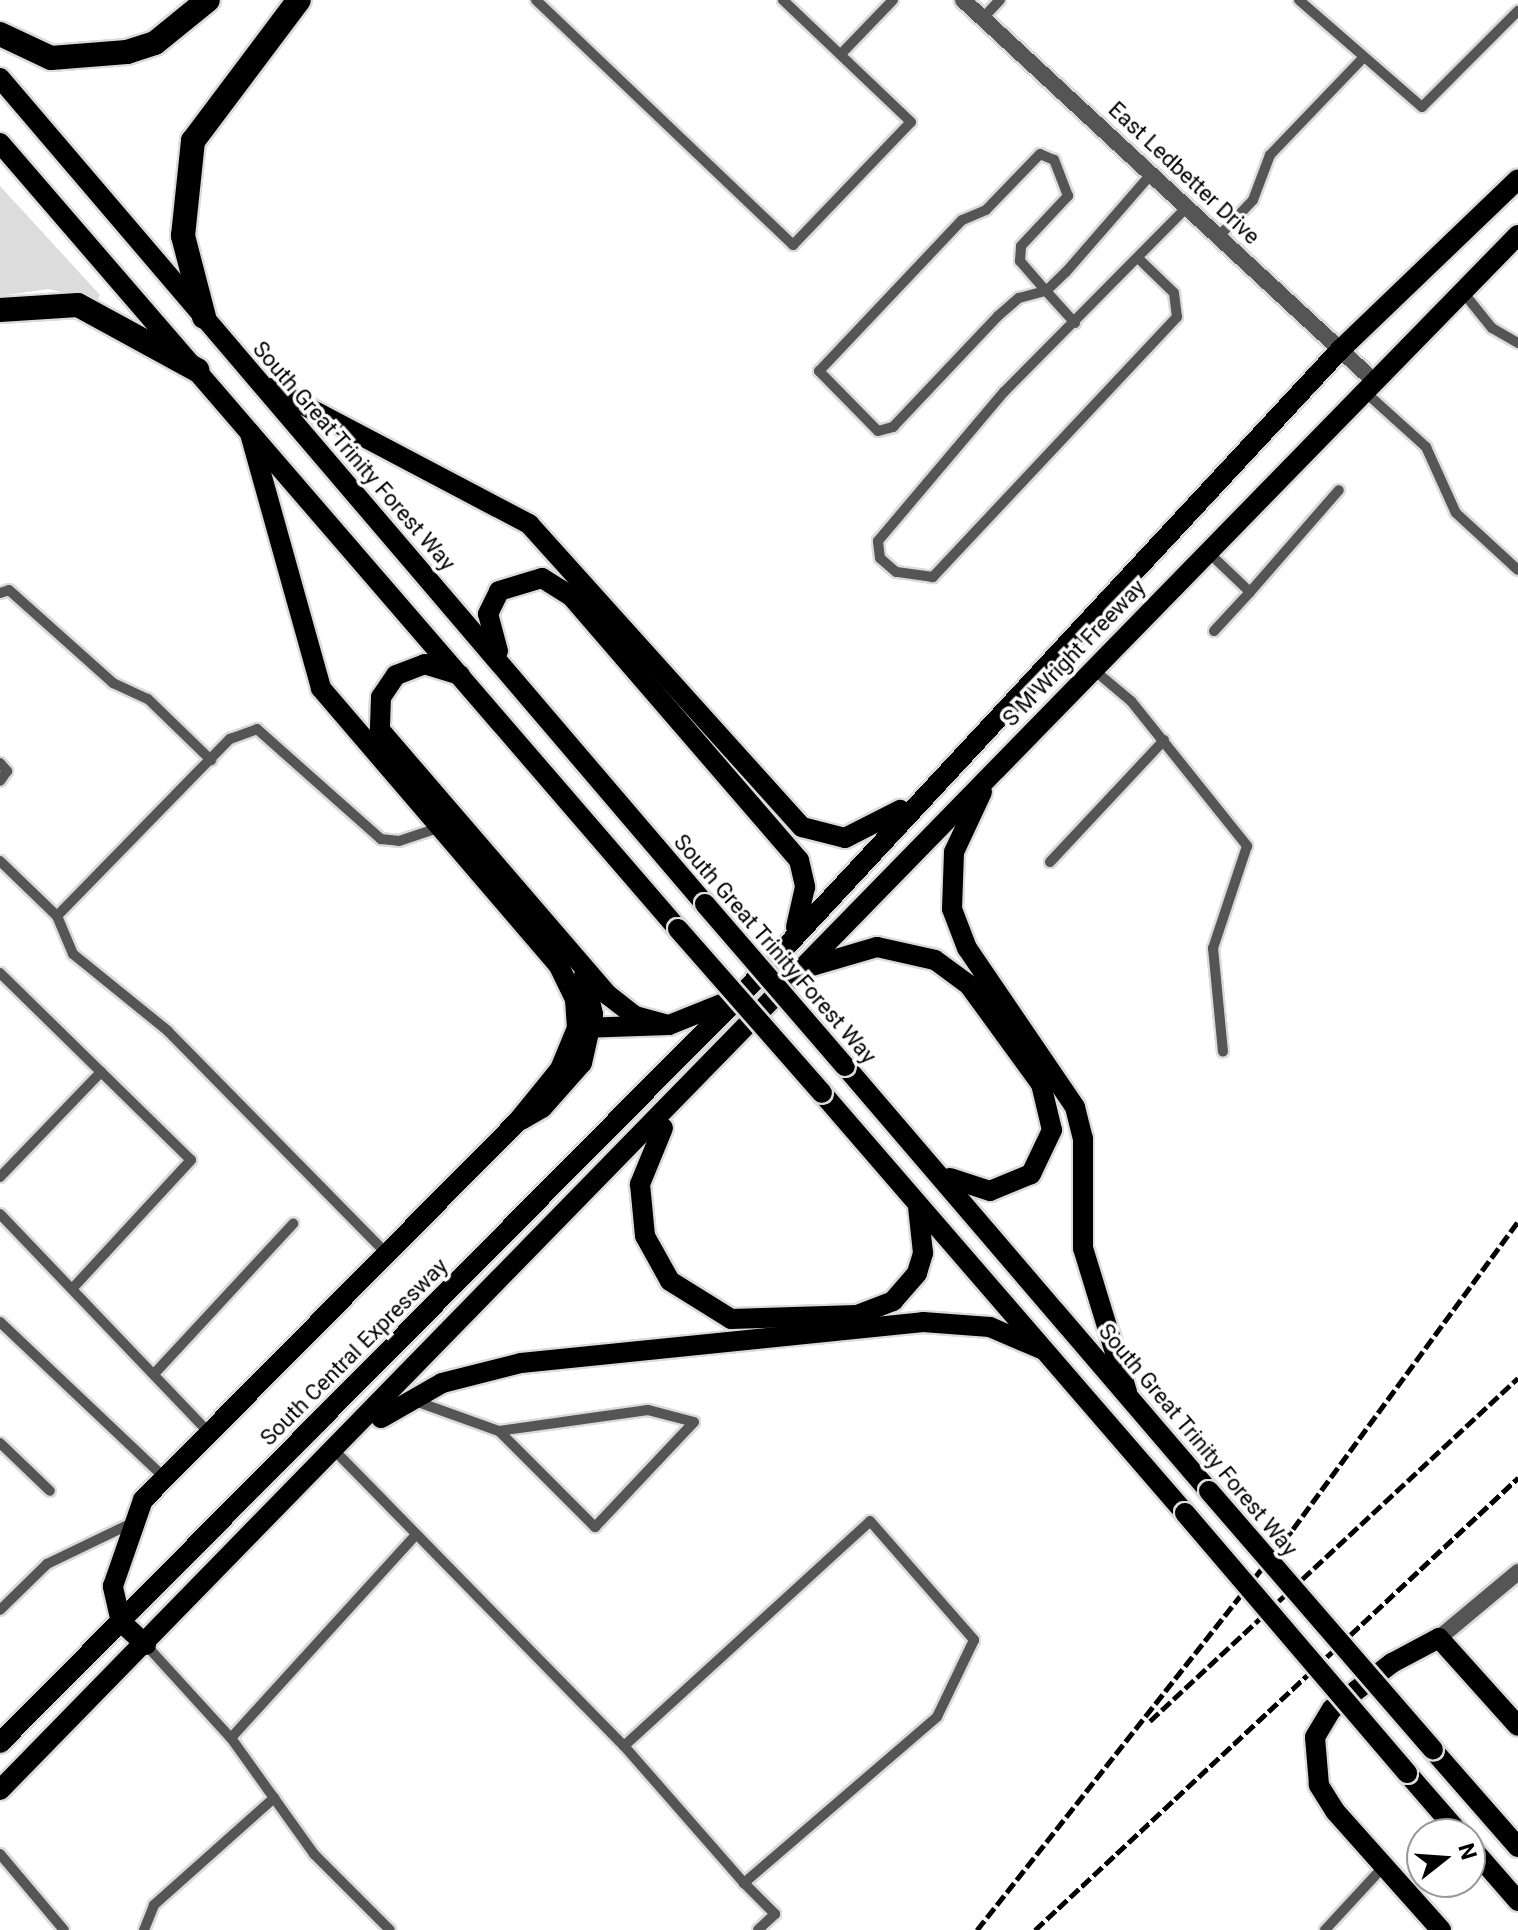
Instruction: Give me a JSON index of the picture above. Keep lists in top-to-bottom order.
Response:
{
  "streets": {
    "main road": ["South Great Trinity Forest Way", "S M Wright Freeway", "South Central Expressway"],
    "street": ["East Ledbetter Drive"]
  },
  "crossings": [
    ["East Ledbetter Drive", "S M Wright Freeway"],
    ["S M Wright Freeway", "South Central Expressway"]
  ],
  "north": "right"
}
